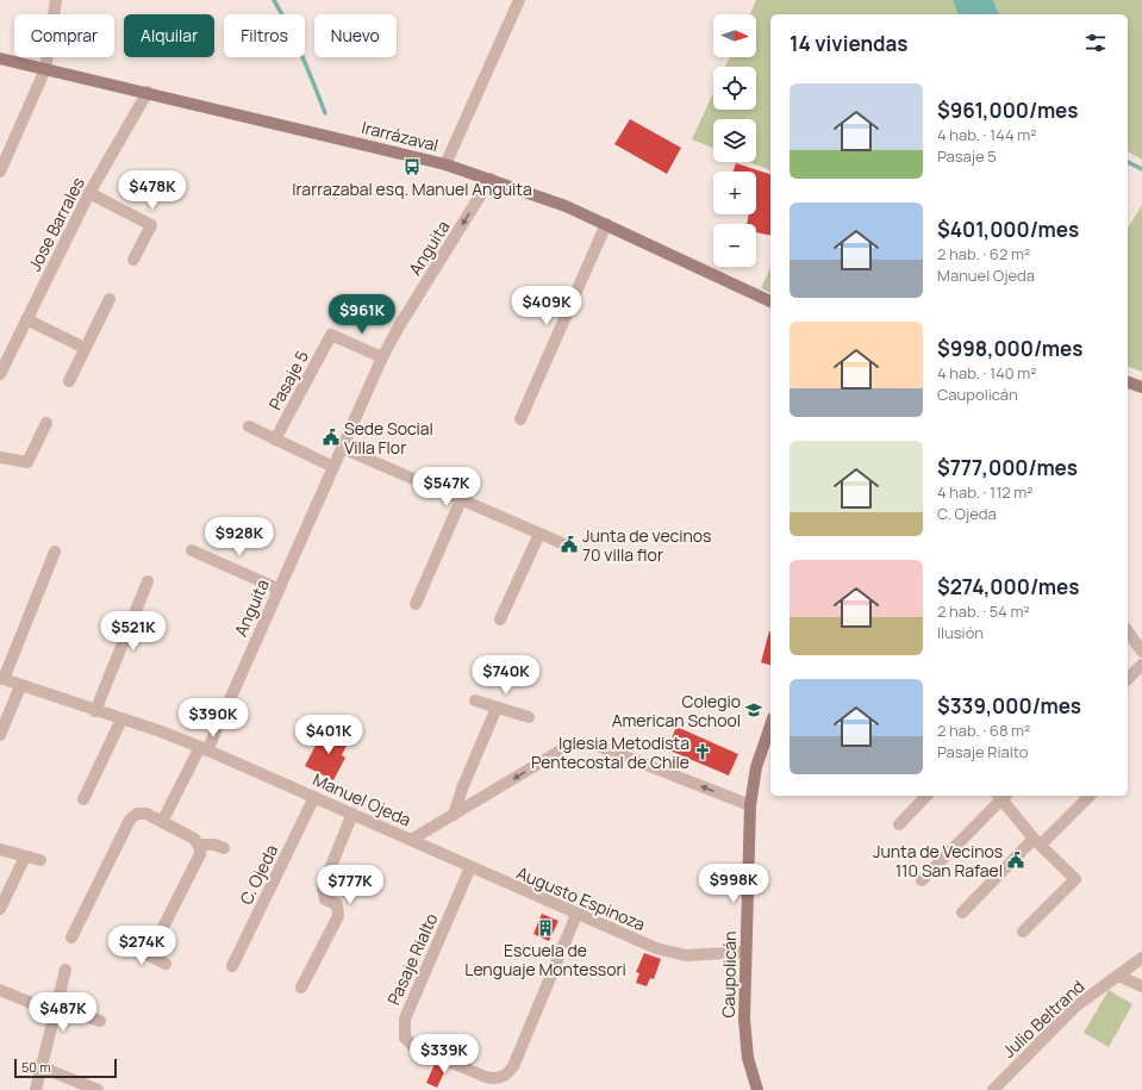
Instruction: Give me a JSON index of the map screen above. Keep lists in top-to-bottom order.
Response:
{
  "streets": {
    "main road": ["Irarrázaval", "Caupolicán"],
    "street": [
      "Jose Barrales",
      "Anguita",
      "Pasaje 5",
      "Manuel Ojeda",
      "C. Ojeda",
      "Augusto Espinoza",
      "Pasaje Rialto",
      "Julio Beltrand"
    ]
  },
  "crossings": [
    ["Irarrázaval", "Jose Barrales"],
    ["Irarrázaval", "Anguita"],
    ["Anguita", "Pasaje 5"],
    ["Anguita", "Manuel Ojeda"],
    ["Manuel Ojeda", "C. Ojeda"],
    ["Manuel Ojeda", "Augusto Espinoza"],
    ["Manuel Ojeda", "Caupolicán"],
    ["Augusto Espinoza", "Pasaje Rialto"],
    ["Augusto Espinoza", "Caupolicán"]
  ],
  "one_way": ["Manuel Ojeda"],
  "places": {
    "bus stop": ["Irarrazabal esq. Manuel Anguita"],
    "public building": ["Sede Social Villa Flor", "Junta de vecinos 70 villa flor", "Junta de Vecinos 110 San Rafael"],
    "school or university": ["Colegio American School"],
    "church": ["Iglesia Metodista Pentecostal de Chile"],
    "building": ["Escuela de Lenguaje Montessori"]
  },
  "scale_bar": "50 m",
  "north": "right",
  "page": {
    "map_buttons": ["+", "−"],
    "chip": [
      "Comprar",
      "Alquilar",
      "Filtros",
      "Nuevo"
    ],
    "heading": "14 viviendas",
    "list": [
      {
        "name": "$961,000/mes",
        "note": "4 hab. · 144 m² · Pasaje 5"
      },
      {
        "name": "$401,000/mes",
        "note": "2 hab. · 62 m² · Manuel Ojeda"
      },
      {
        "name": "$998,000/mes",
        "note": "4 hab. · 140 m² · Caupolicán"
      },
      {
        "name": "$777,000/mes",
        "note": "4 hab. · 112 m² · C. Ojeda"
      },
      {
        "name": "$274,000/mes",
        "note": "2 hab. · 54 m² · Ilusión"
      },
      {
        "name": "$339,000/mes",
        "note": "2 hab. · 68 m² · Pasaje Rialto"
      }
    ],
    "price": [
      "$478K",
      "$409K",
      "$961K",
      "$547K",
      "$928K",
      "$521K",
      "$740K",
      "$390K",
      "$401K",
      "$998K",
      "$777K",
      "$274K",
      "$487K",
      "$339K"
    ],
    "scale": "50 m"
  }
}
